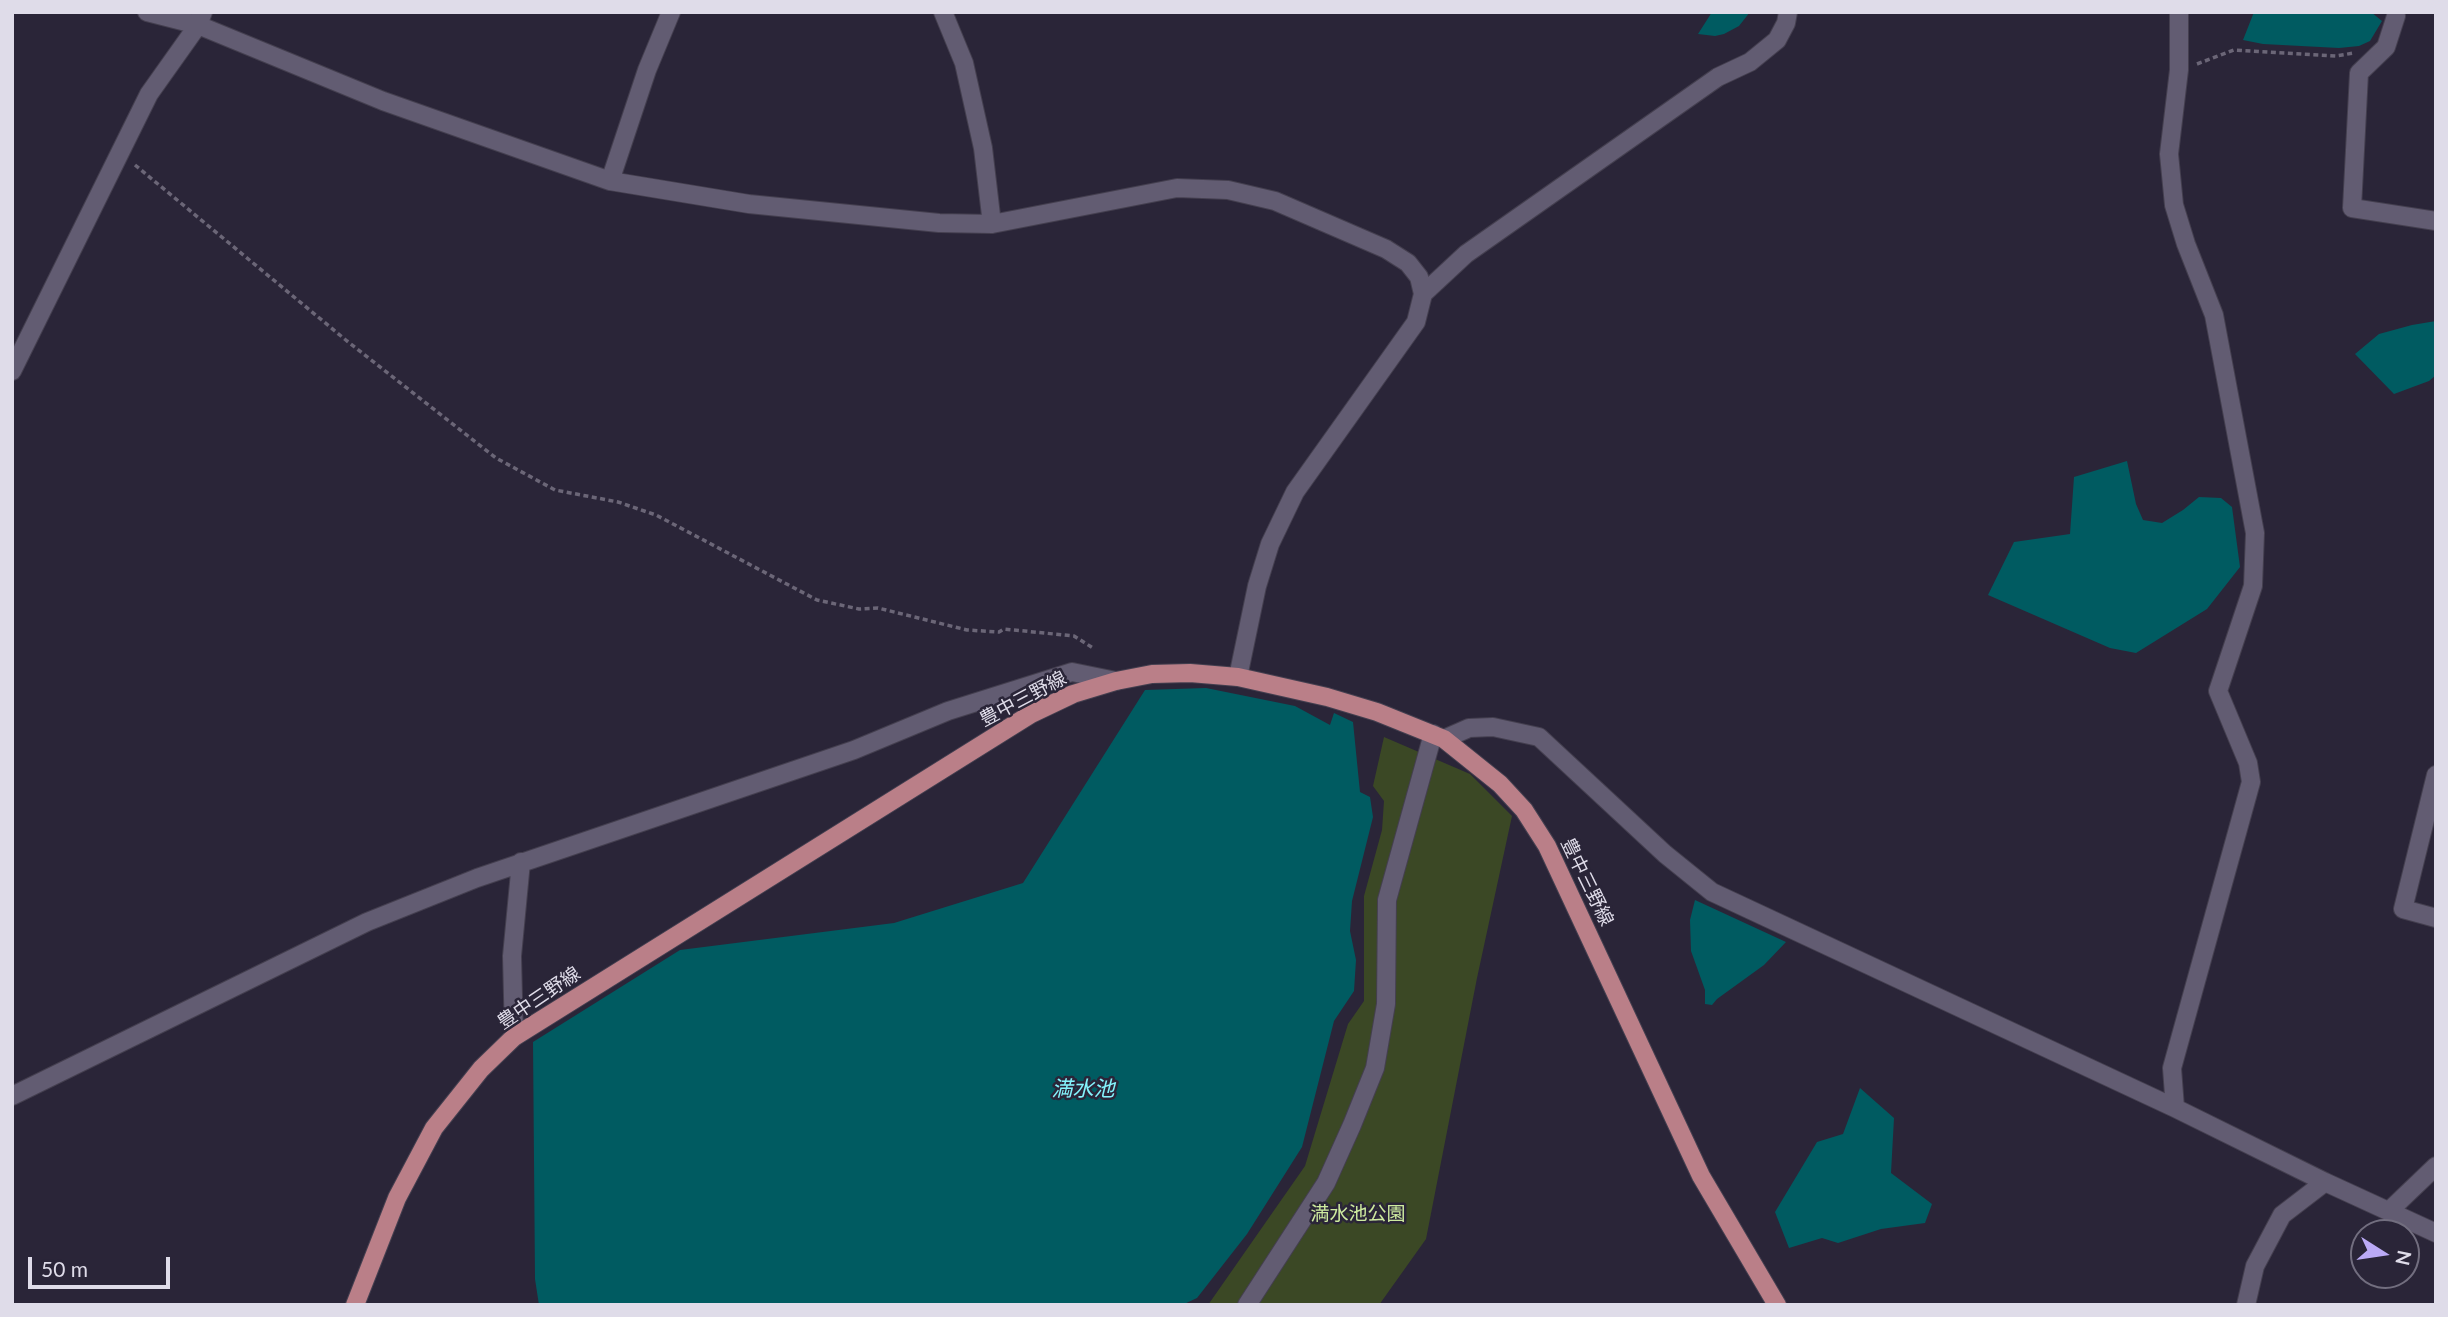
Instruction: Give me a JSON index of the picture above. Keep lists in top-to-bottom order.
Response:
{
  "streets": {
    "main road": ["豊中三野線"]
  },
  "water": ["満水池"],
  "parks": ["満水池公園"],
  "scale_bar": "50 m",
  "north": "right"
}
